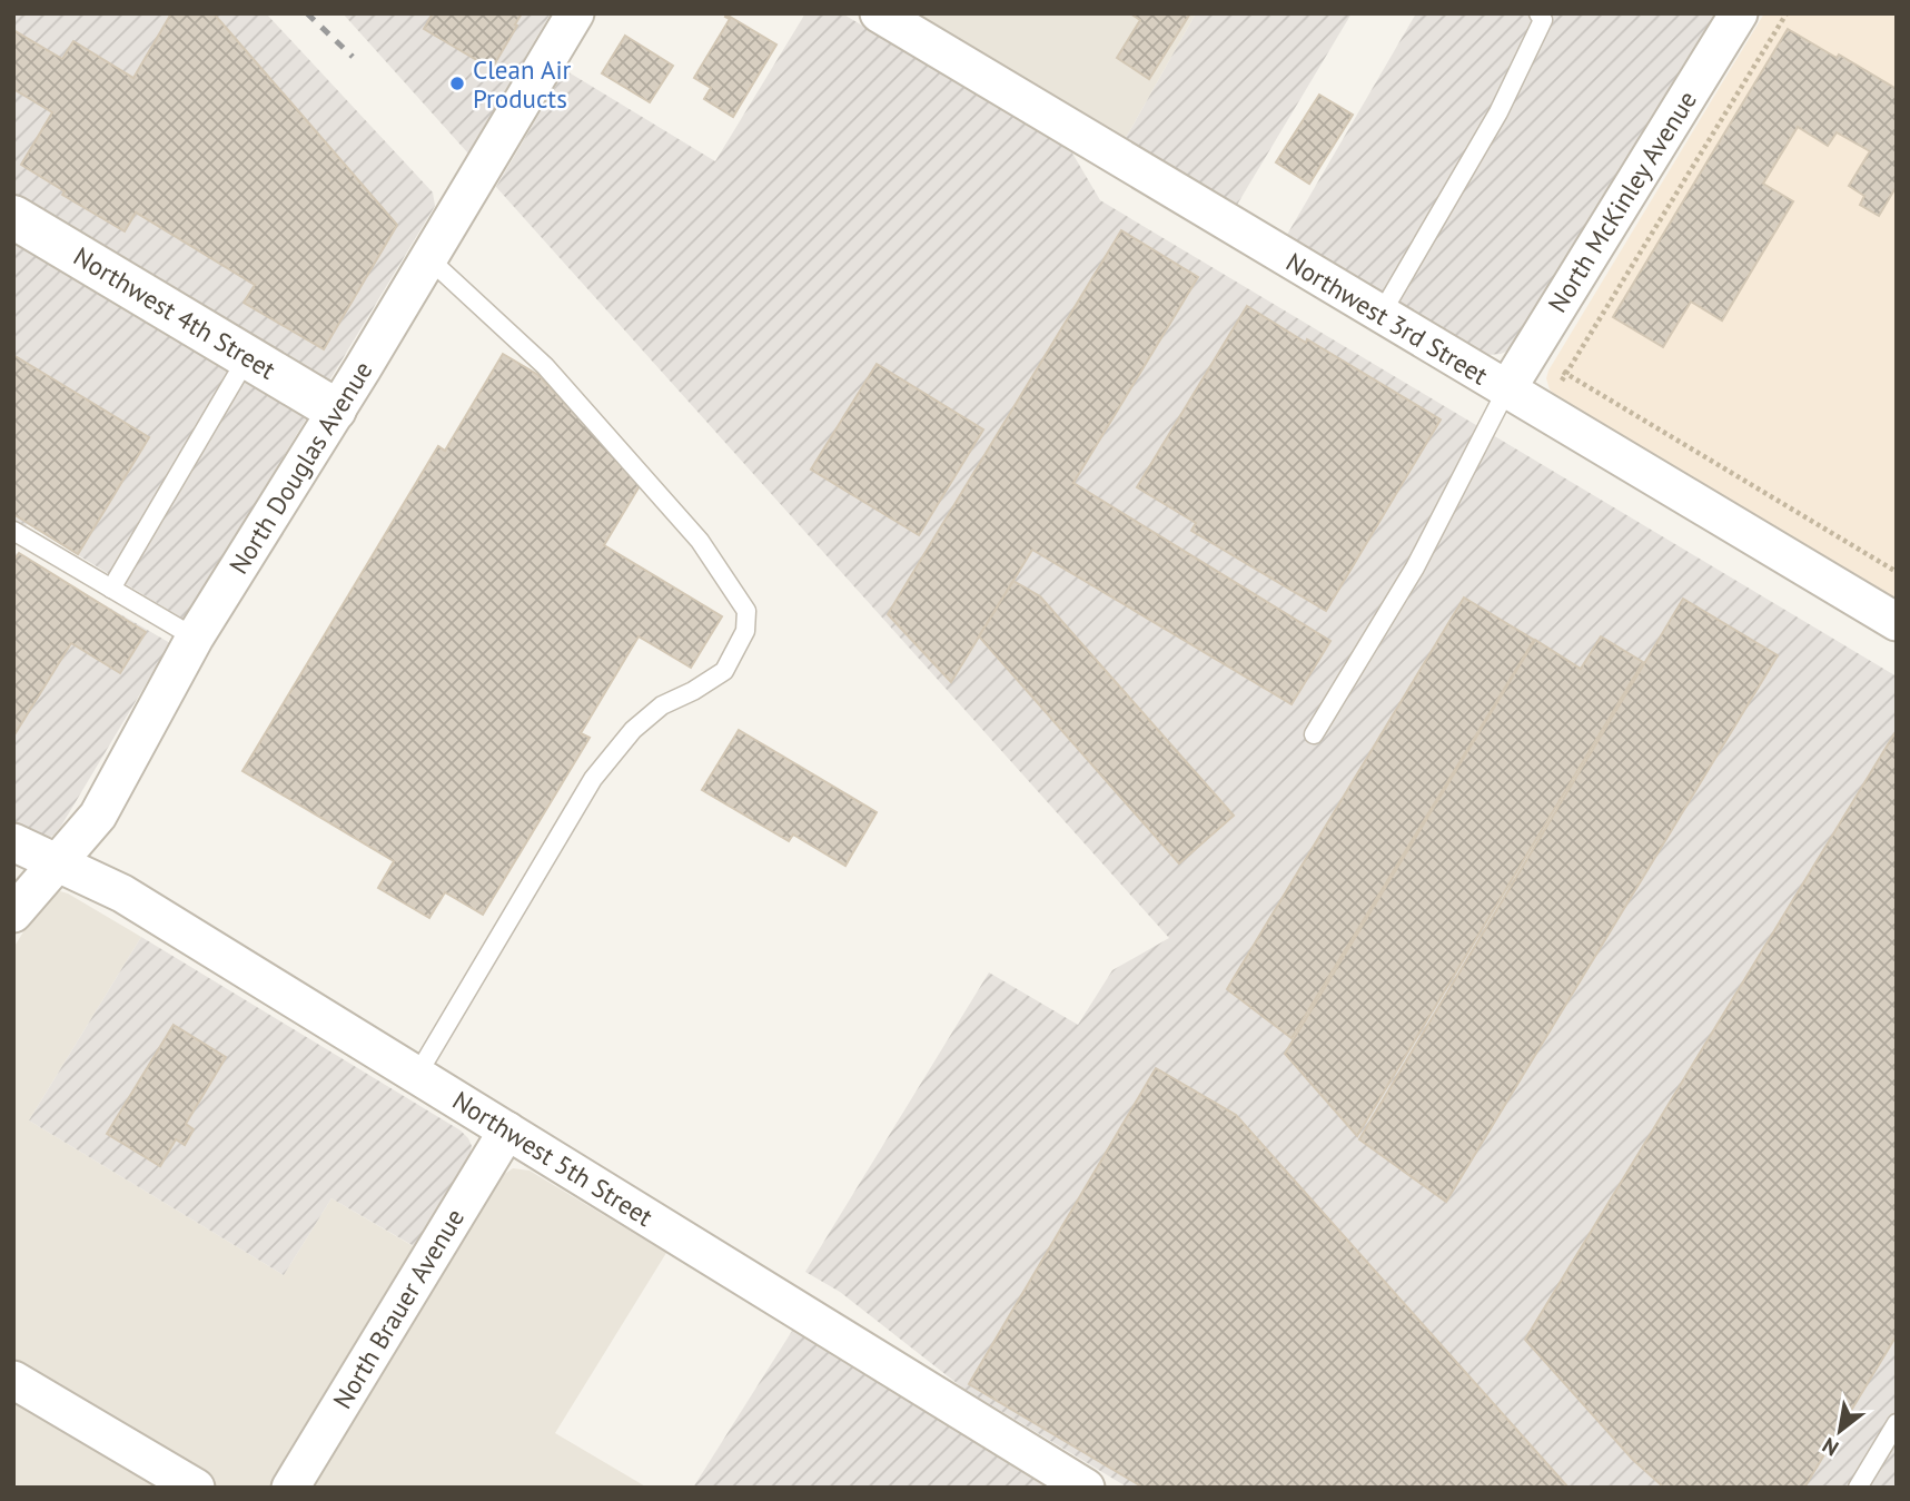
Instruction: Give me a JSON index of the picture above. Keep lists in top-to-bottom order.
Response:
{
  "streets": {
    "street": [
      "North McKinley Avenue",
      "Northwest 4th Street",
      "Northwest 3rd Street",
      "North Douglas Avenue",
      "Northwest 5th Street",
      "North Brauer Avenue"
    ]
  },
  "crossings": [
    ["North McKinley Avenue", "Northwest 3rd Street"],
    ["Northwest 4th Street", "North Douglas Avenue"],
    ["North Douglas Avenue", "Northwest 5th Street"],
    ["Northwest 5th Street", "North Brauer Avenue"]
  ],
  "places": ["Clean Air Products"],
  "north": "bottom left"
}
